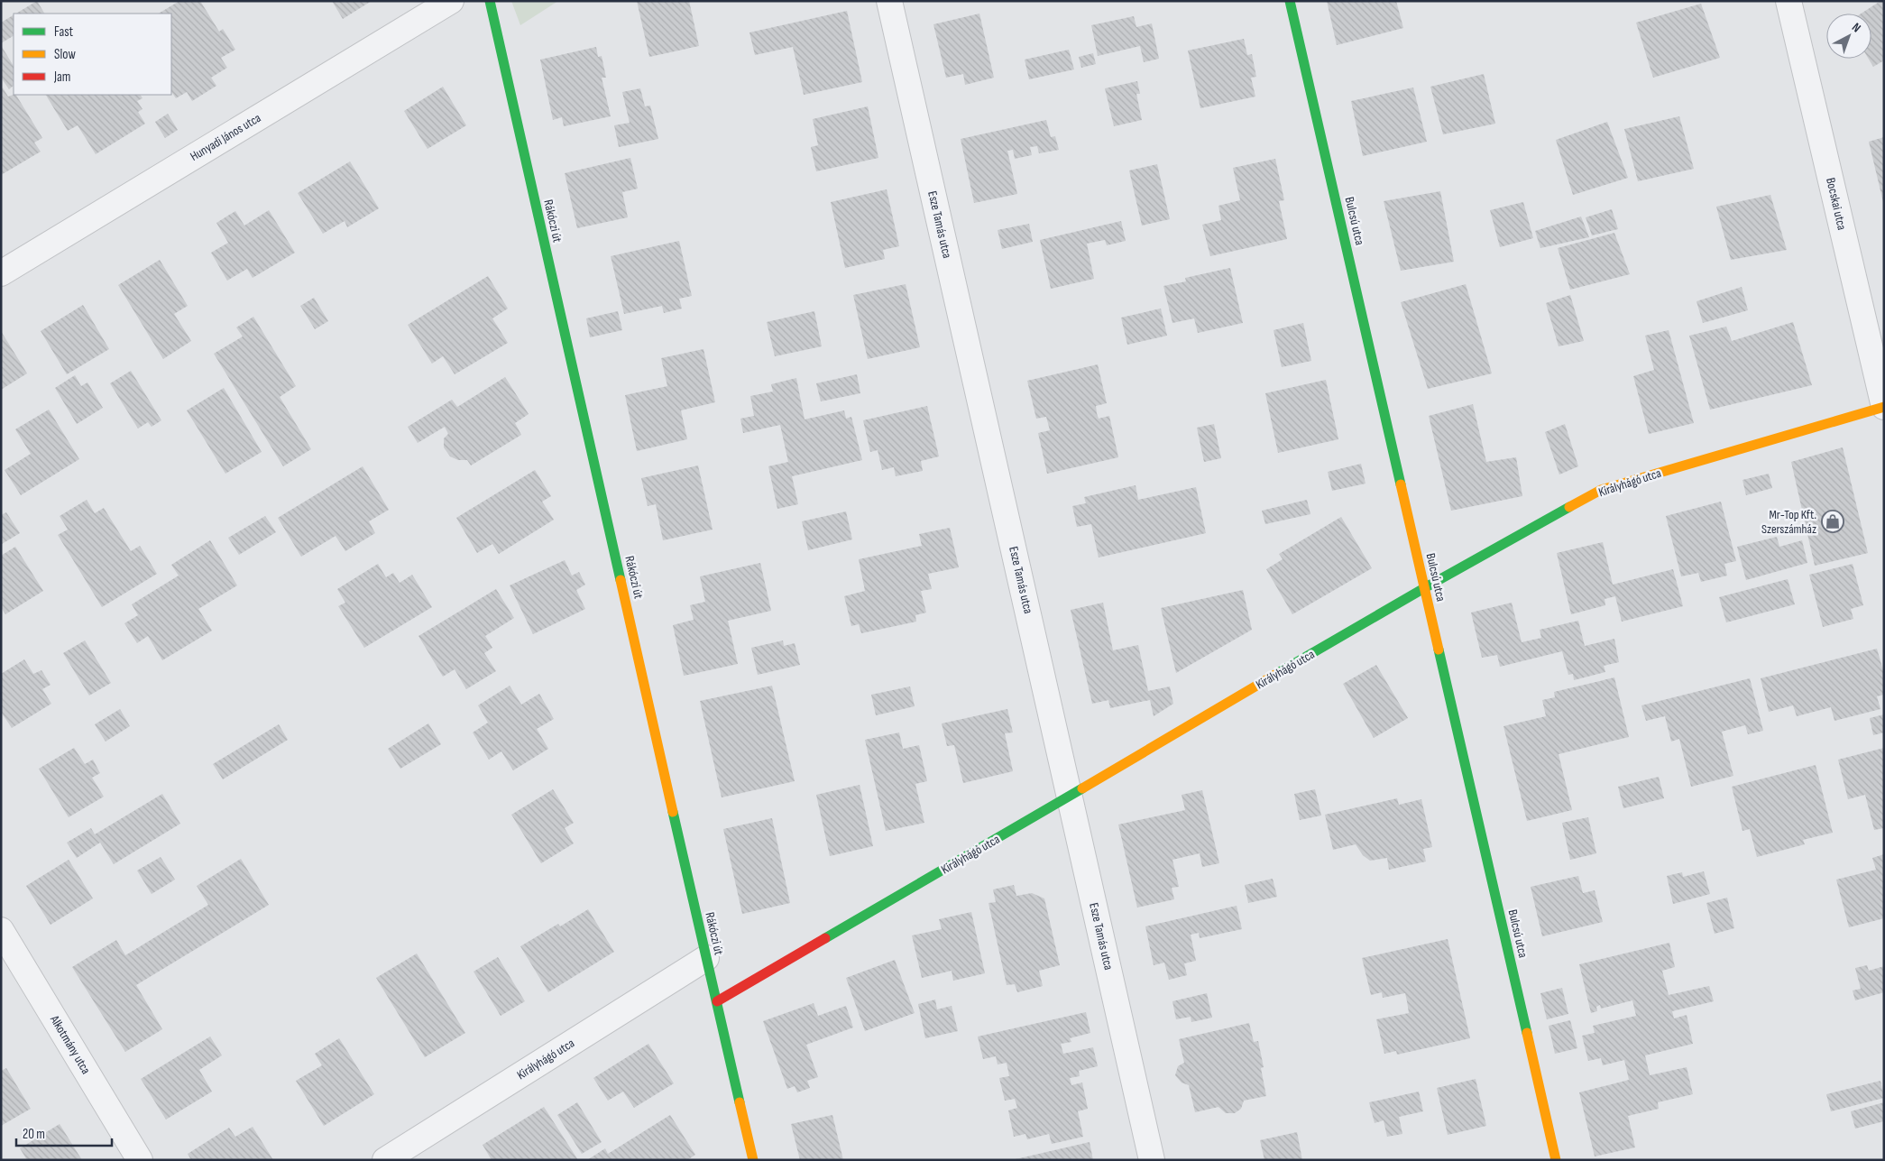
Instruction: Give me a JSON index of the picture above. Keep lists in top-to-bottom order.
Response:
{
  "streets": {
    "street": [
      "Hunyadi János utca",
      "Bocskai utca",
      "Rákóczi út",
      "Bulcsú utca",
      "Esze Tamás utca",
      "Királyhágó utca",
      "Alkotmány utca"
    ]
  },
  "crossings": [
    ["Bocskai utca", "Királyhágó utca"],
    ["Rákóczi út", "Királyhágó utca"],
    ["Bulcsú utca", "Királyhágó utca"],
    ["Esze Tamás utca", "Királyhágó utca"]
  ],
  "places": {
    "shop": ["Mr-Top Kft. Szerszámház"]
  },
  "legend": ["Fast", "Slow", "Jam"],
  "scale_bar": "20 m",
  "north": "top right"
}
